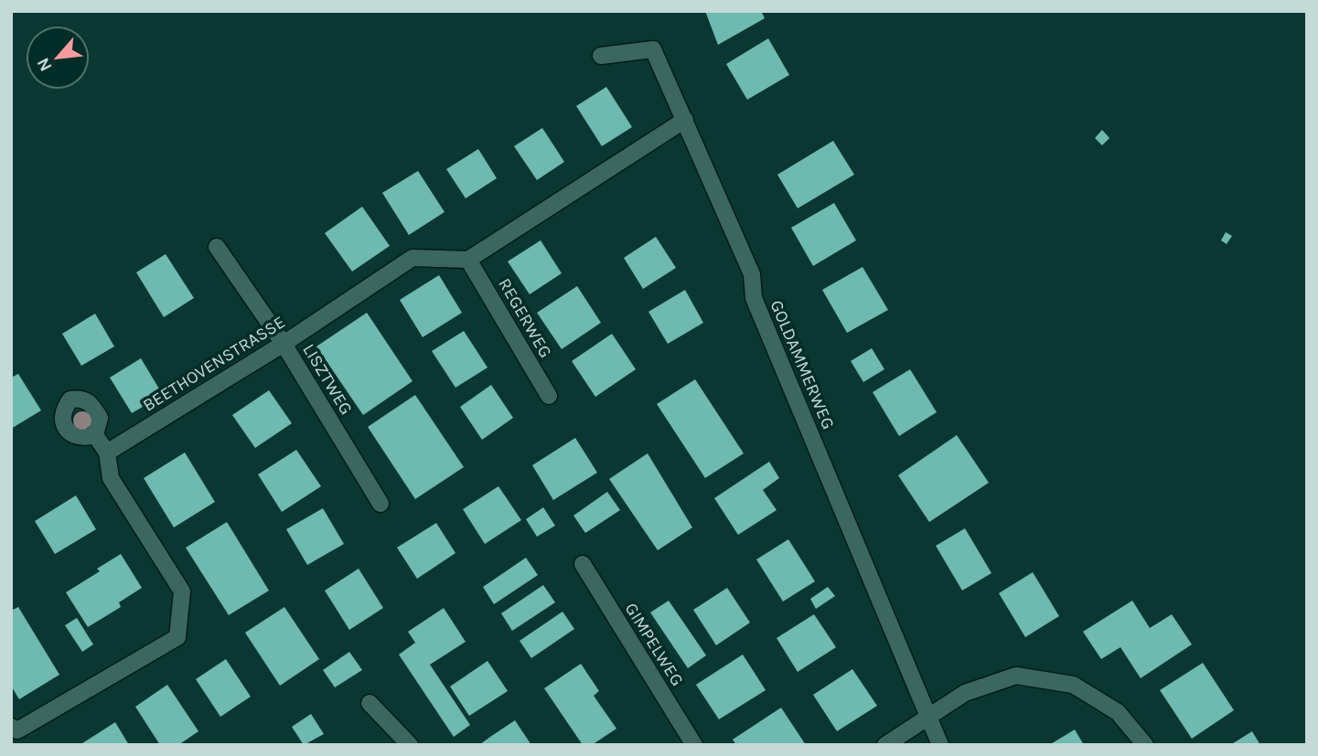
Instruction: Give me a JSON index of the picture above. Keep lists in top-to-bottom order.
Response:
{
  "streets": {
    "street": [
      "REGERWEG",
      "BEETHOVENSTRASSE",
      "GOLDAMMERWEG",
      "LISZTWEG",
      "GIMPELWEG"
    ]
  },
  "crossings": [
    ["REGERWEG", "BEETHOVENSTRASSE"],
    ["BEETHOVENSTRASSE", "LISZTWEG"]
  ],
  "north": "bottom left"
}
